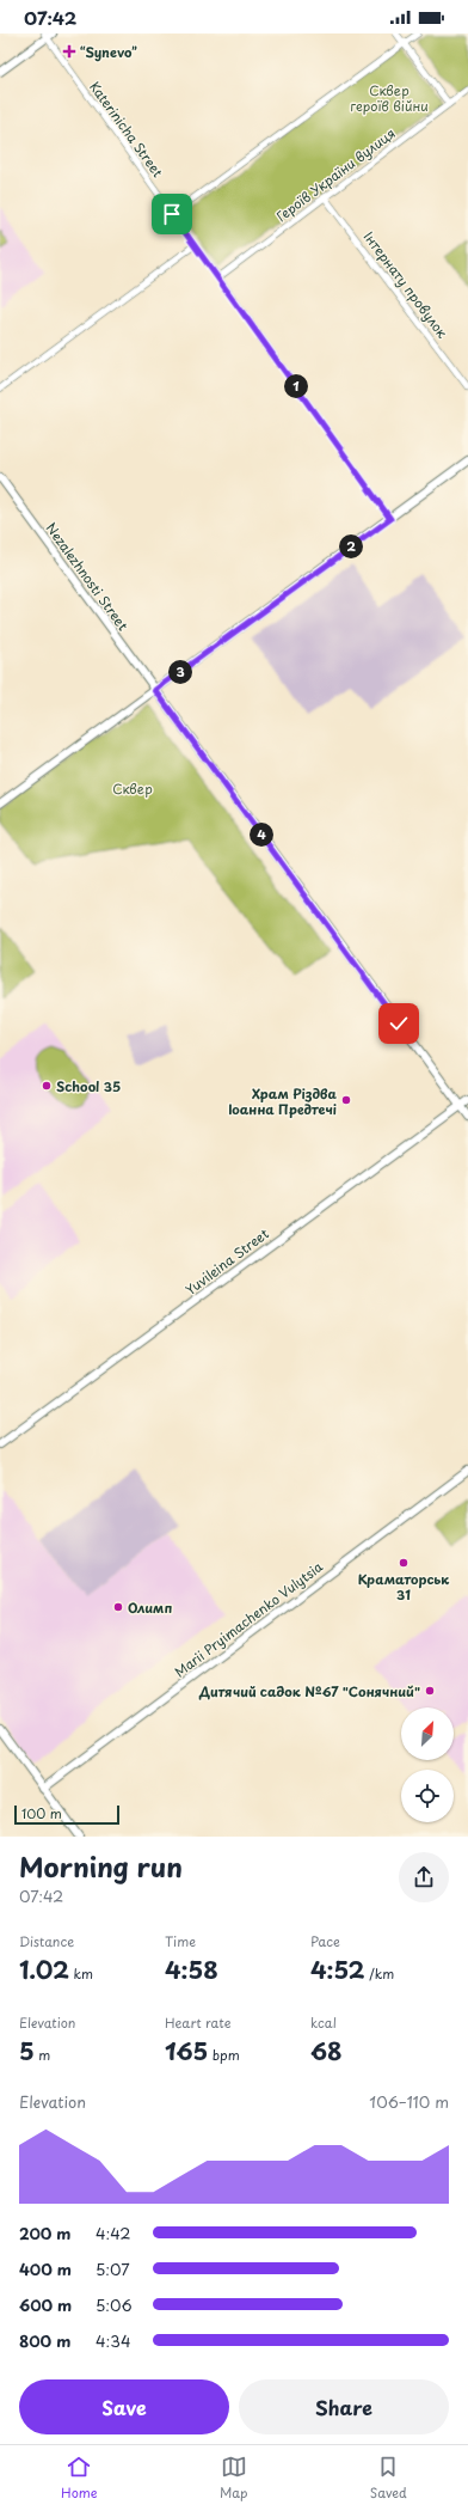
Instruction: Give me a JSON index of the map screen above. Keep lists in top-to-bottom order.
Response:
{
  "streets": {
    "street": [
      "Katerinicha Street",
      "Героїв України вулиця",
      "Інтернату провулок",
      "Nezalezhnosti Street",
      "Yuvileina Street",
      "Marii Pryimachenko Vulytsia"
    ]
  },
  "crossings": [
    ["Katerinicha Street", "Героїв України вулиця"],
    ["Героїв України вулиця", "Інтернату провулок"],
    ["Nezalezhnosti Street", "Yuvileina Street"]
  ],
  "parks": ["Сквер героїв війни", "Сквер"],
  "places": {
    "health": ["“Synevo”"],
    "other": [
      "School 35",
      "Храм Різдва Іоанна Предтечі",
      "Краматорськ 31",
      "Олимп",
      "Дитячий садок №67 \"Сонячний\""
    ]
  },
  "scale_bar": "100 m",
  "north": "top right",
  "page": {
    "status": "07:42",
    "pins": [
      "1",
      "2",
      "3",
      "4"
    ],
    "scale": "100 m",
    "heading": ["Morning run", "07:42"],
    "stats": [
      ["Distance", "1.02 km"],
      ["Time", "4:58"],
      ["Pace", "4:52 /km"],
      ["Elevation", "5 m"],
      ["Heart rate", "165 bpm"],
      ["kcal", "68"]
    ],
    "chart": ["Elevation", "106–110 m"],
    "list": [
      {
        "name": "200 m",
        "note": "4:42"
      },
      {
        "name": "400 m",
        "note": "5:07"
      },
      {
        "name": "600 m",
        "note": "5:06"
      },
      {
        "name": "800 m",
        "note": "4:34"
      }
    ],
    "buttons": ["Save", "Share"],
    "tabs": ["Home", "Map", "Saved"]
  }
}
